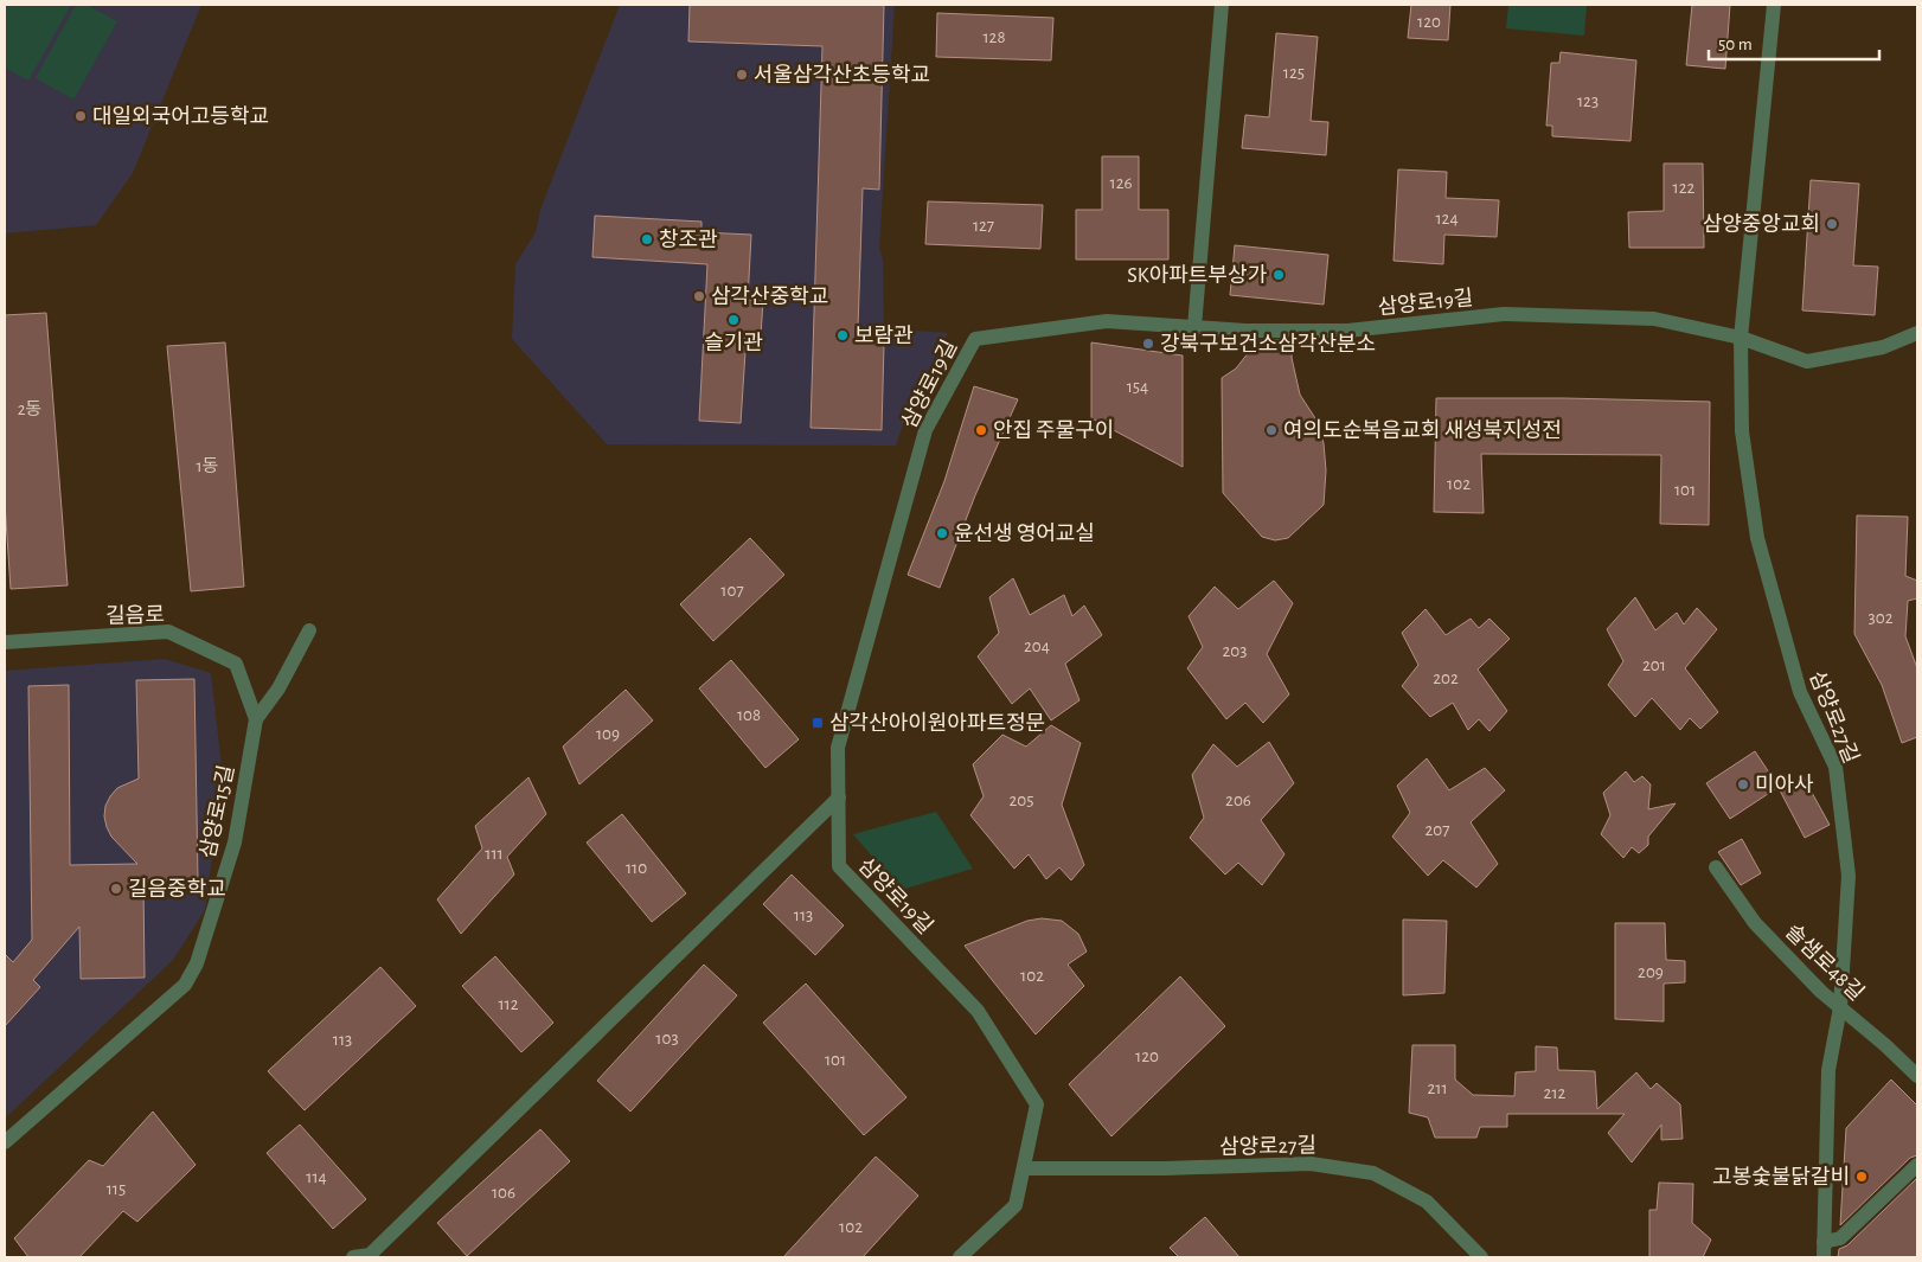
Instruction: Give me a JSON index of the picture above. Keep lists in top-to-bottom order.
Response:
{
  "streets": {
    "street": [
      "삼양로19길",
      "길음로",
      "삼양로27길",
      "삼양로15길",
      "솔샘로48길"
    ]
  },
  "crossings": [
    ["삼양로19길", "삼양로27길"],
    ["길음로", "삼양로15길"],
    ["삼양로27길", "솔샘로48길"]
  ],
  "places": {
    "other": [
      "서울삼각산초등학교",
      "대일외국어고등학교",
      "삼양중앙교회",
      "창조관",
      "SK아파트부상가",
      "삼각산중학교",
      "슬기관",
      "보람관",
      "강북구보건소삼각산분소",
      "안집 주물구이",
      "여의도순복음교회 새성북지성전",
      "윤선생 영어교실",
      "미아사",
      "길음중학교",
      "고봉숯불닭갈비"
    ],
    "transit": ["삼각산아이원아파트정문"]
  },
  "house_numbers": [
    "120",
    "128",
    "125",
    "123",
    "126",
    "122",
    "124",
    "127",
    "154",
    "2동",
    "1동",
    "102",
    "101",
    "107",
    "302",
    "204",
    "203",
    "201",
    "202",
    "108",
    "109",
    "205",
    "206",
    "207",
    "111",
    "110",
    "113",
    "209",
    "102",
    "112",
    "103",
    "113",
    "120",
    "101",
    "211",
    "212",
    "114",
    "115",
    "106",
    "102"
  ],
  "scale_bar": "50 m"
}
